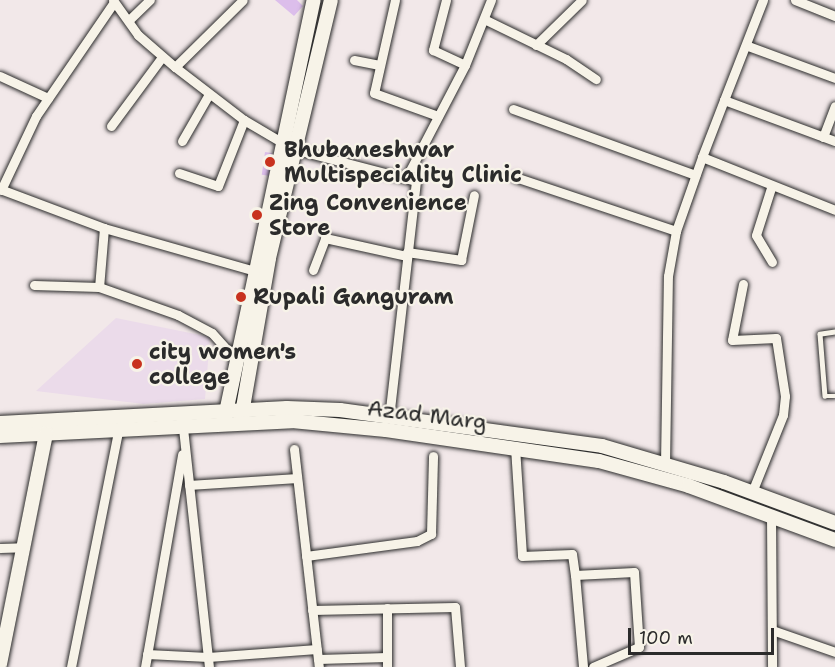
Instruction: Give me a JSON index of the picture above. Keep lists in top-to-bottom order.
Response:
{
  "streets": {
    "street": ["Azad Marg"]
  },
  "places": [
    "Bhubaneshwar Multispeciality Clinic",
    "Zing Convenience Store",
    "Rupali Ganguram",
    "city women's college"
  ],
  "scale_bar": "100 m"
}
